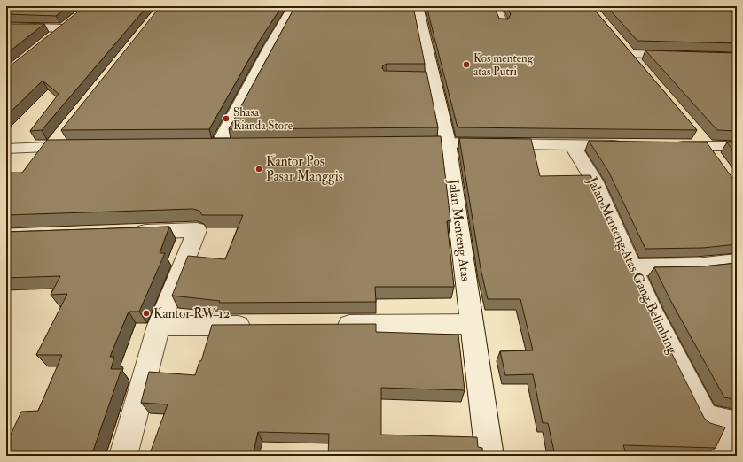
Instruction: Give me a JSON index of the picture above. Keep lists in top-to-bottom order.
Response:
{
  "streets": {
    "street": ["Jalan Menteng Atas", "Jalan Menteng Atas Gang Belimbing"]
  },
  "places": [
    "Kos menteng atas Putri",
    "Shasa Rianda Store",
    "Kantor Pos Pasar Manggis",
    "Kantor RW 12"
  ]
}
